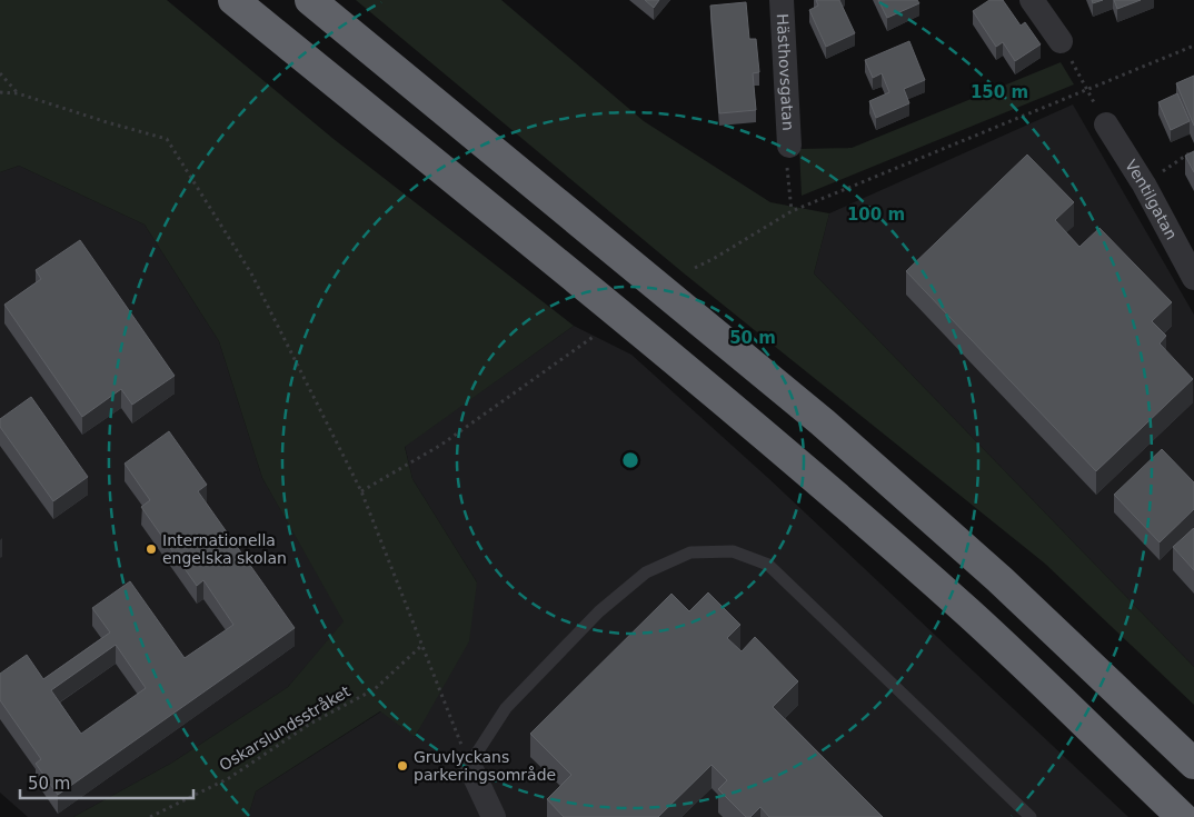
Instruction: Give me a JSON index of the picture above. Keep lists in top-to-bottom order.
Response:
{
  "streets": {
    "street": ["Hästhovsgatan", "Ventilgatan"],
    "path": ["Oskarslundsstråket"]
  },
  "places": ["Internationella engelska skolan", "Gruvlyckans parkeringsområde"],
  "scale_bar": "50 m",
  "rings": ["150 m", "100 m", "50 m"]
}
